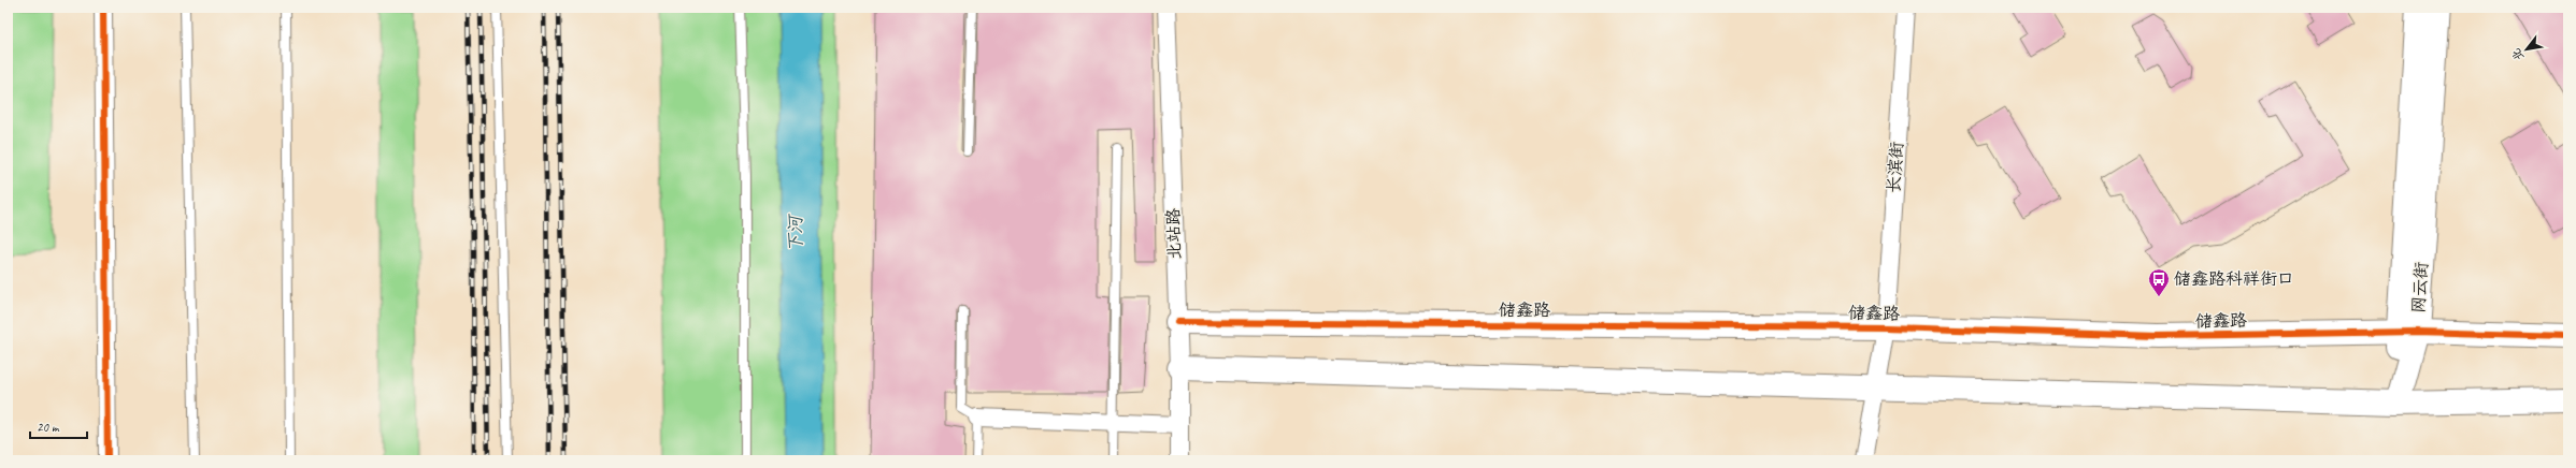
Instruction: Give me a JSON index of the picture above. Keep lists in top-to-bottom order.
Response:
{
  "streets": {
    "street": [
      "长滨街",
      "北站路",
      "网云街",
      "储鑫路"
    ]
  },
  "crossings": [
    ["长滨街", "储鑫路"],
    ["北站路", "储鑫路"],
    ["网云街", "储鑫路"]
  ],
  "water": ["下河"],
  "places": {
    "bus stop": ["储鑫路科祥街口"]
  },
  "scale_bar": "20 m",
  "north": "bottom left"
}
